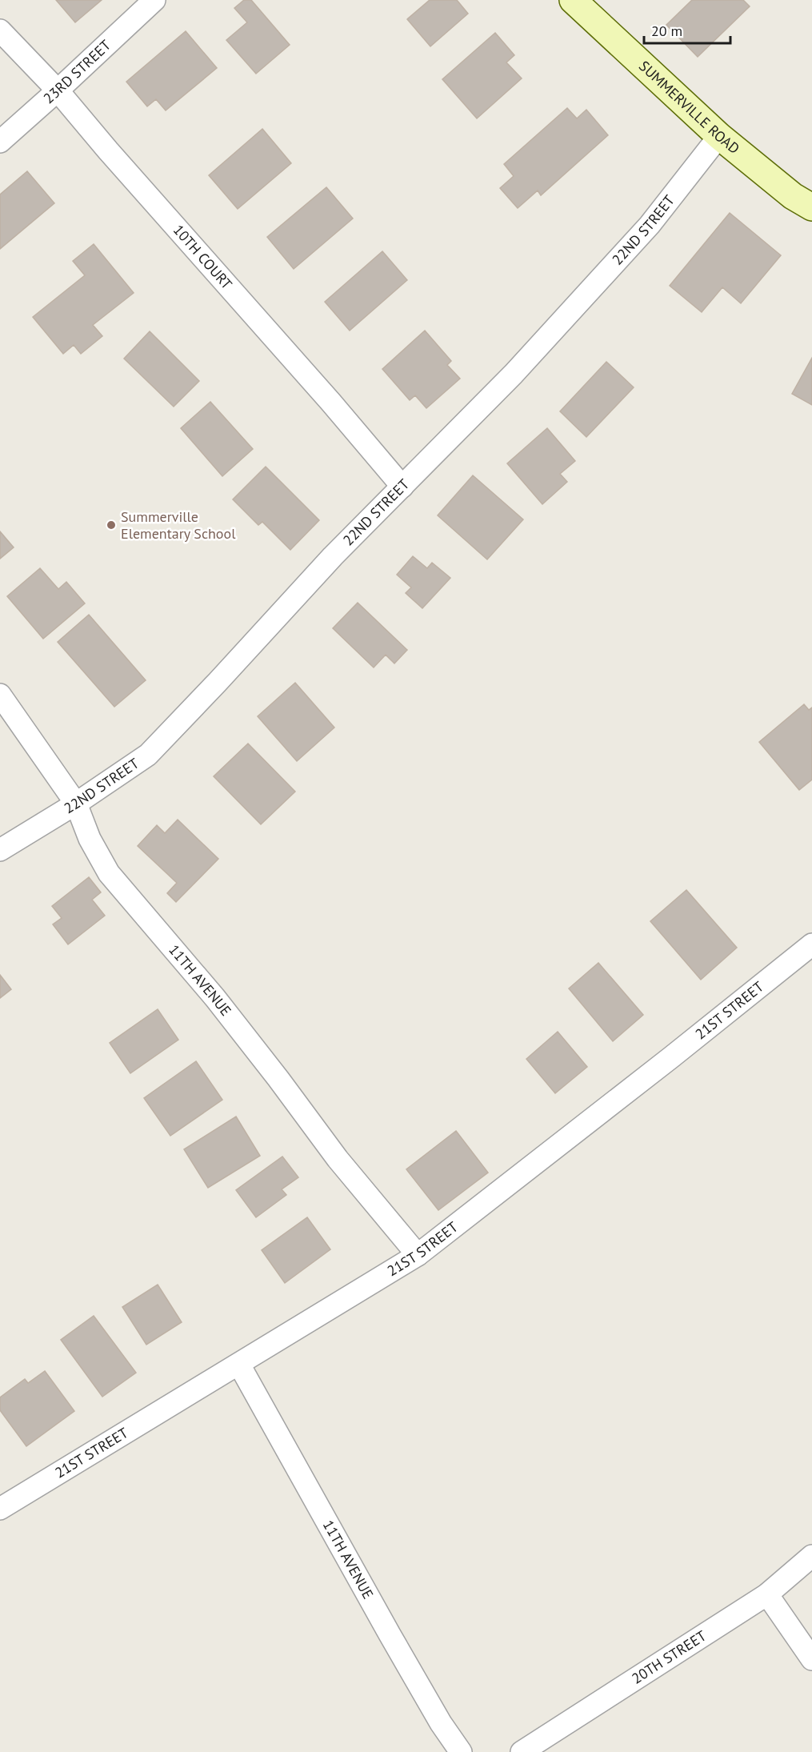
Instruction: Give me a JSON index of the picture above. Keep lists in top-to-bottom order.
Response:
{
  "streets": {
    "main road": ["SUMMERVILLE ROAD"],
    "street": [
      "23RD STREET",
      "22ND STREET",
      "10TH COURT",
      "11TH AVENUE",
      "21ST STREET",
      "20TH STREET"
    ]
  },
  "crossings": [
    ["23RD STREET", "10TH COURT"],
    ["SUMMERVILLE ROAD", "22ND STREET"],
    ["22ND STREET", "10TH COURT"],
    ["22ND STREET", "11TH AVENUE"],
    ["11TH AVENUE", "21ST STREET"]
  ],
  "places": ["Summerville Elementary School"],
  "scale_bar": "20 m"
}
